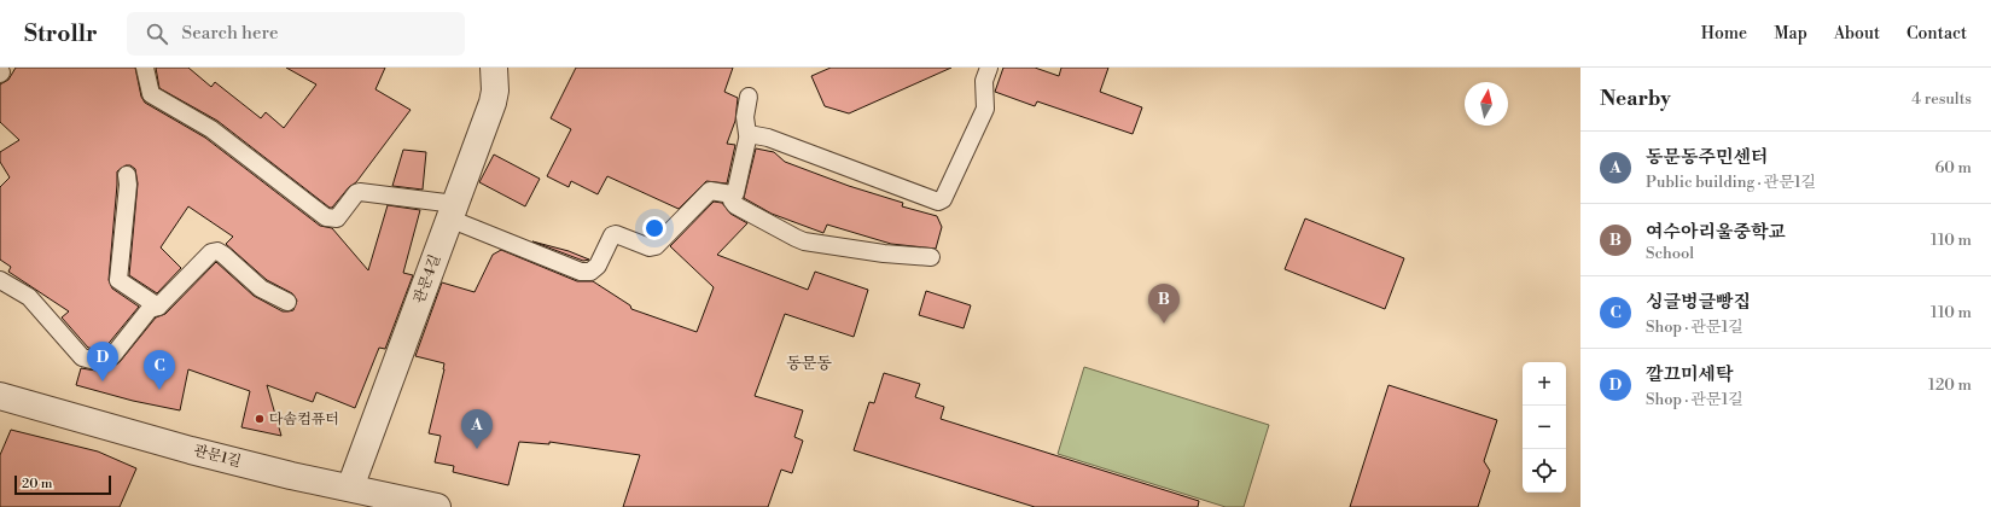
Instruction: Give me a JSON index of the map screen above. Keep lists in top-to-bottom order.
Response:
{
  "streets": {
    "street": ["관문4길", "관문1길"]
  },
  "crossings": [
    ["관문4길", "관문1길"]
  ],
  "districts": ["동문동"],
  "places": ["다솜컴퓨터"],
  "scale_bar": "20 m",
  "north": "top",
  "page": {
    "header": "Strollr",
    "search": "Search here",
    "nav": [
      "Home",
      "Map",
      "About",
      "Contact"
    ],
    "heading": ["Nearby", "4 results"],
    "list": [
      {
        "mark": "A",
        "name": "동문동주민센터",
        "note": "Public building · 관문1길",
        "value": "60 m"
      },
      {
        "mark": "B",
        "name": "여수아리울중학교",
        "note": "School",
        "value": "110 m"
      },
      {
        "mark": "C",
        "name": "싱글벙글빵집",
        "note": "Shop · 관문1길",
        "value": "110 m"
      },
      {
        "mark": "D",
        "name": "깔끄미세탁",
        "note": "Shop · 관문1길",
        "value": "120 m"
      }
    ],
    "pins": [
      "B",
      "D",
      "C",
      "A"
    ],
    "map_buttons": ["+", "−"],
    "scale": "20 m"
  }
}
